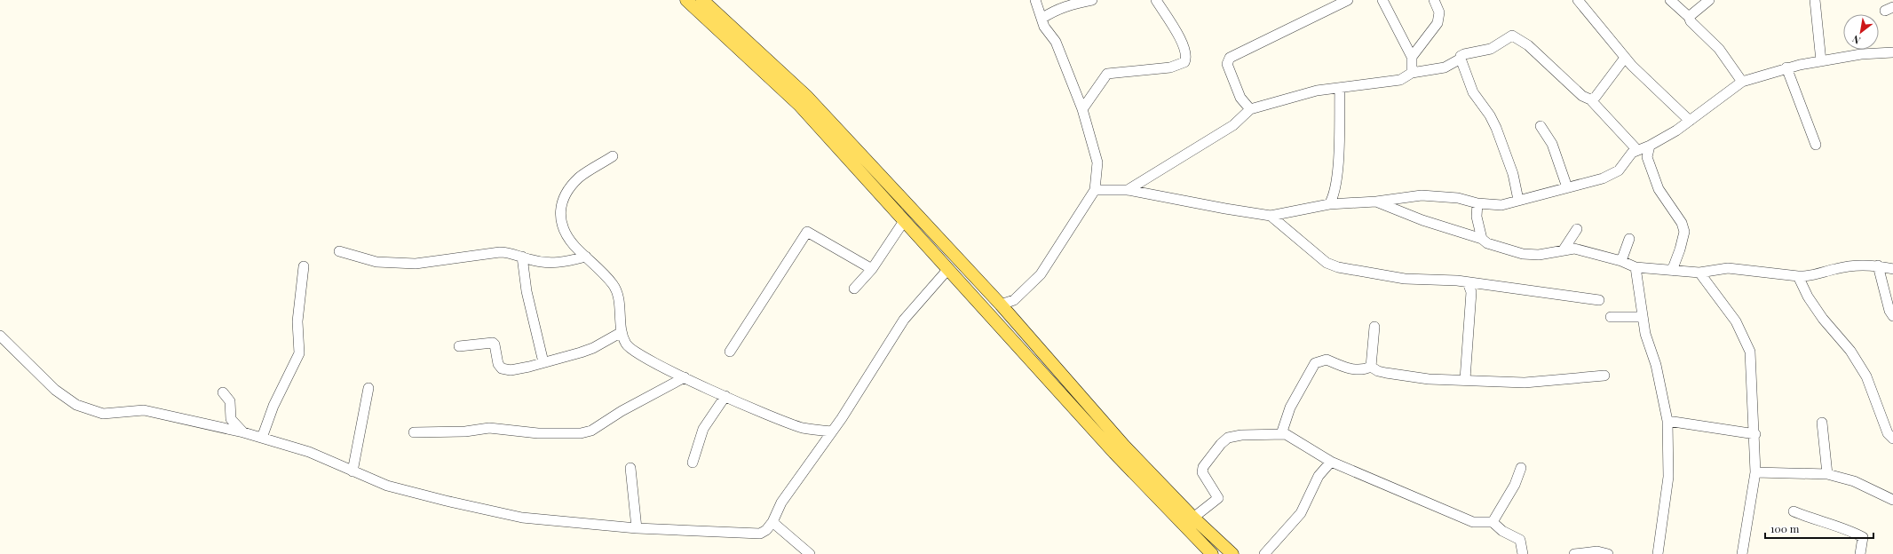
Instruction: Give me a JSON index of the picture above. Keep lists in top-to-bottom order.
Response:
{
  "scale_bar": "100 m",
  "north": "bottom left"
}
